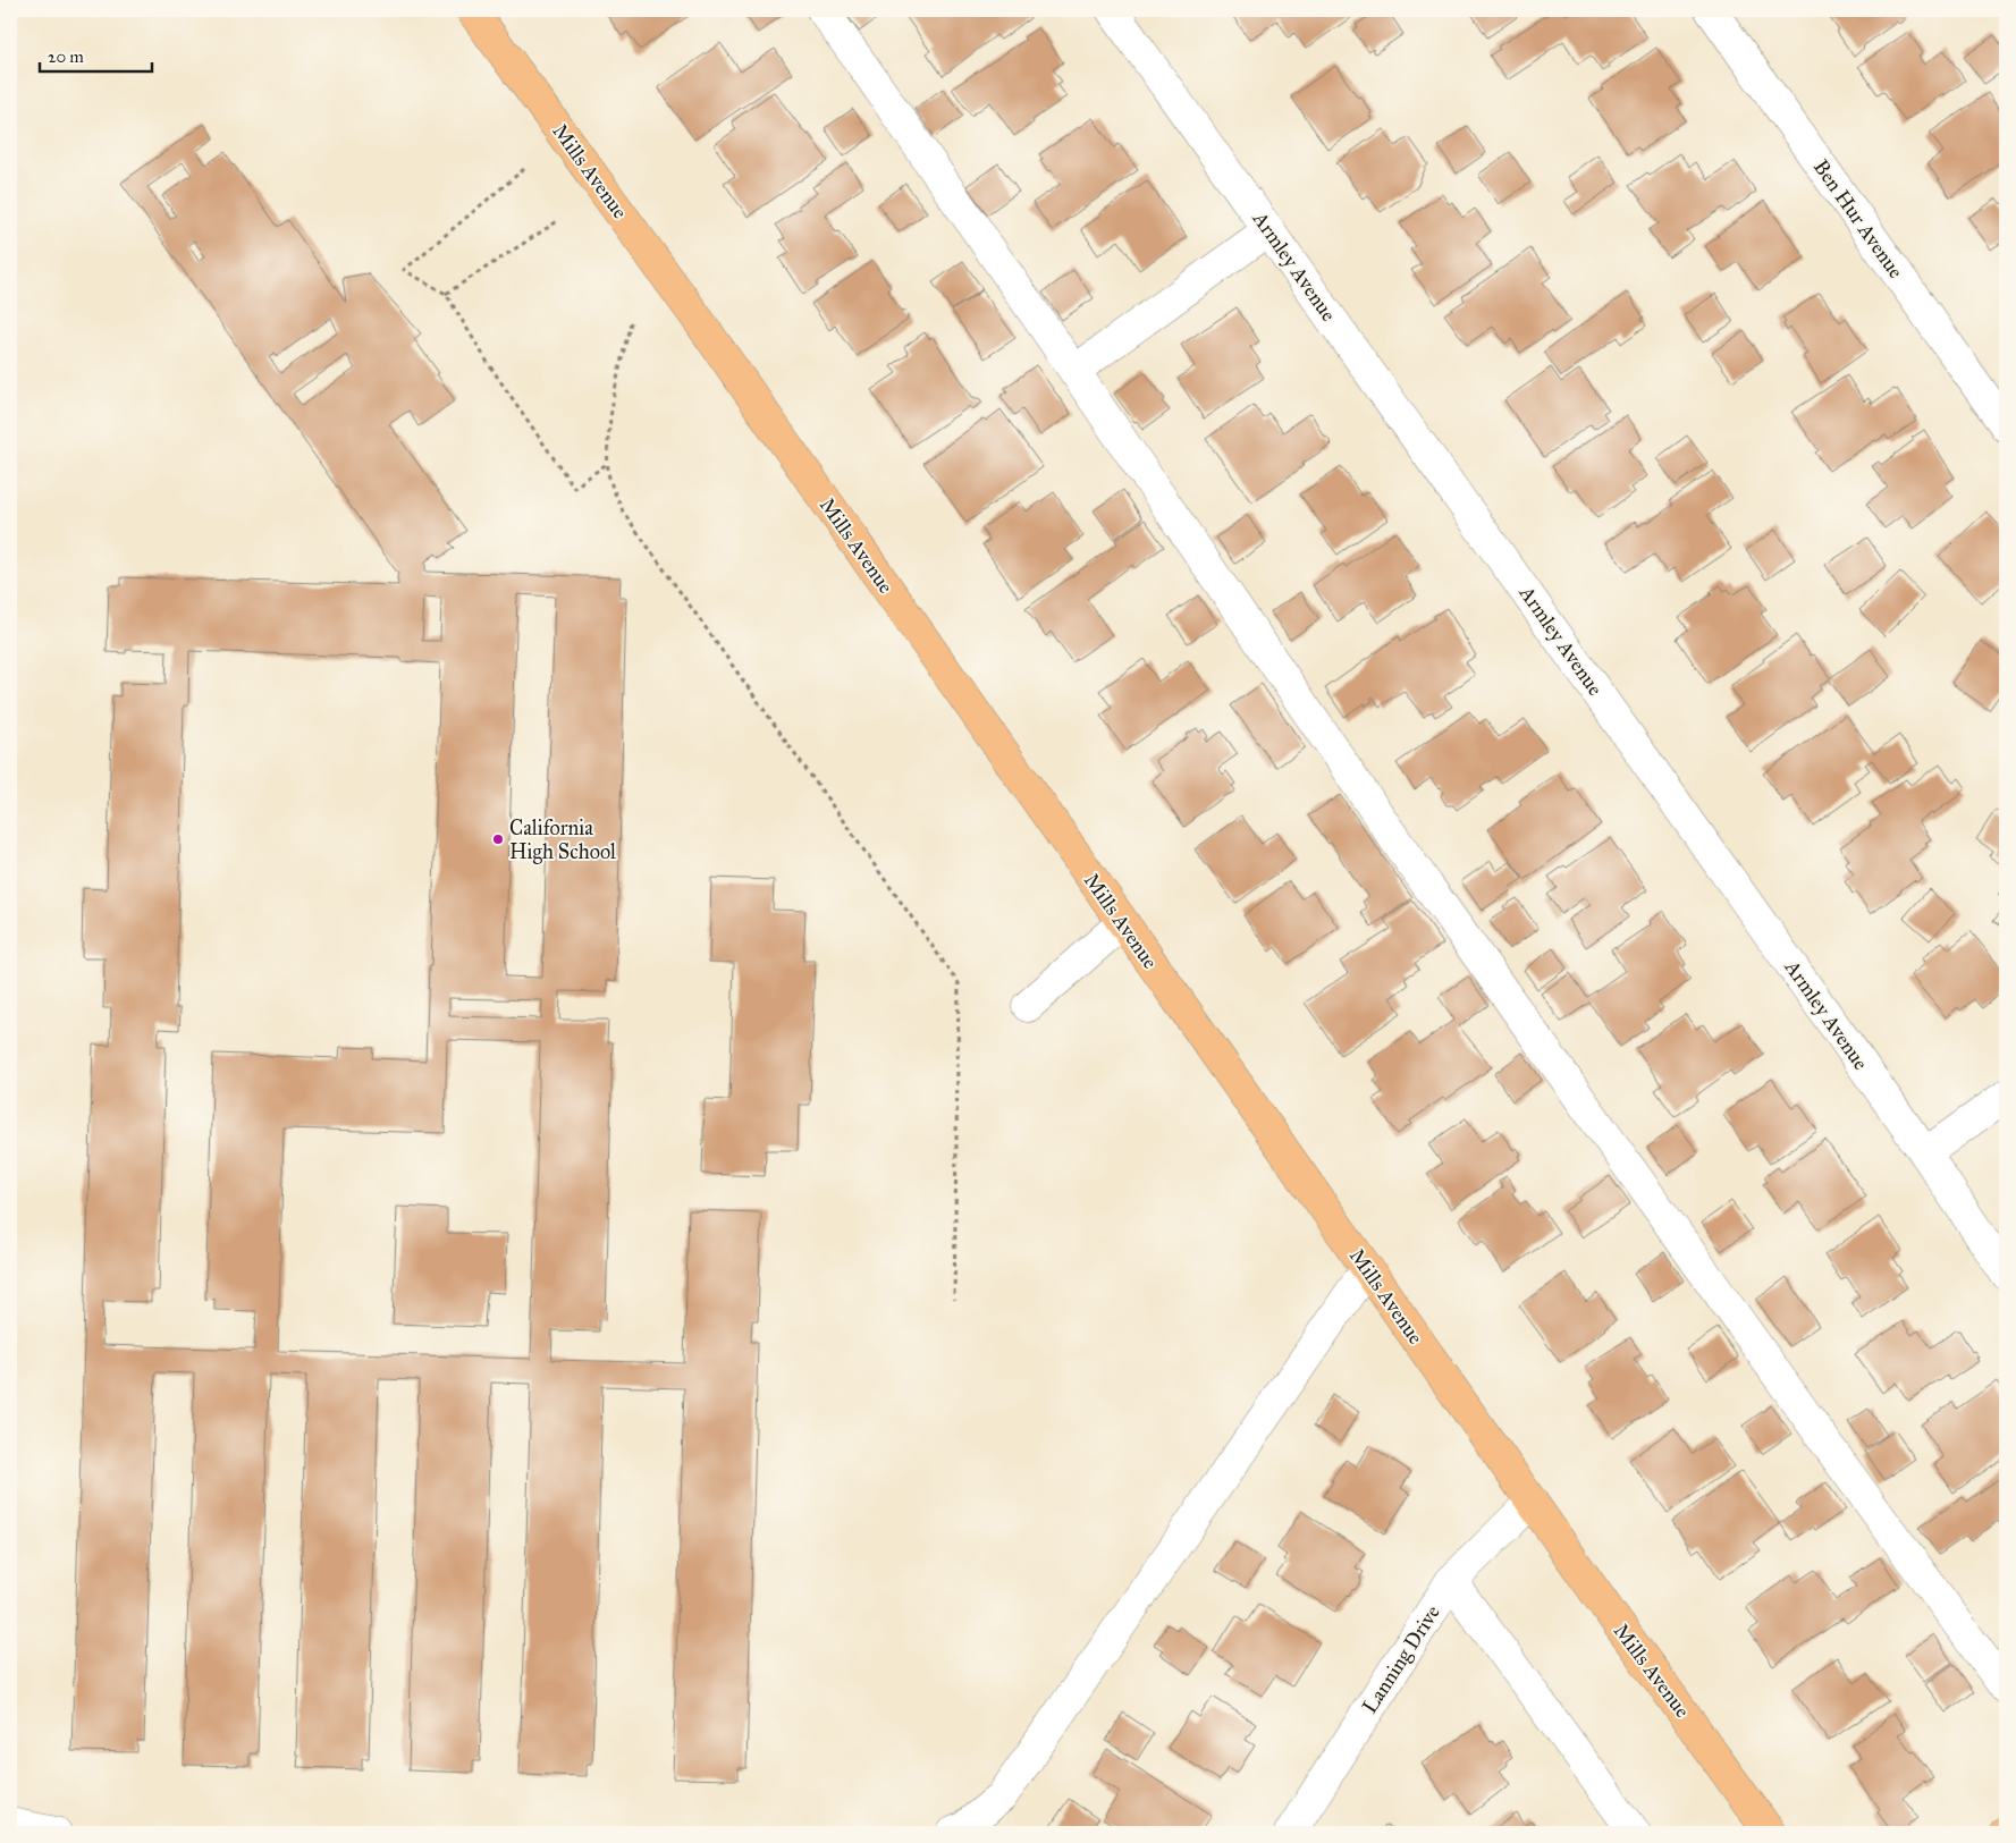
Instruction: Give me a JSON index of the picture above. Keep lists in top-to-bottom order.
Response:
{
  "streets": {
    "main road": ["Mills Avenue"],
    "street": ["Ben Hur Avenue", "Armley Avenue", "Lanning Drive"]
  },
  "crossings": [
    ["Mills Avenue", "Lanning Drive"]
  ],
  "places": ["California High School"],
  "scale_bar": "20 m"
}
